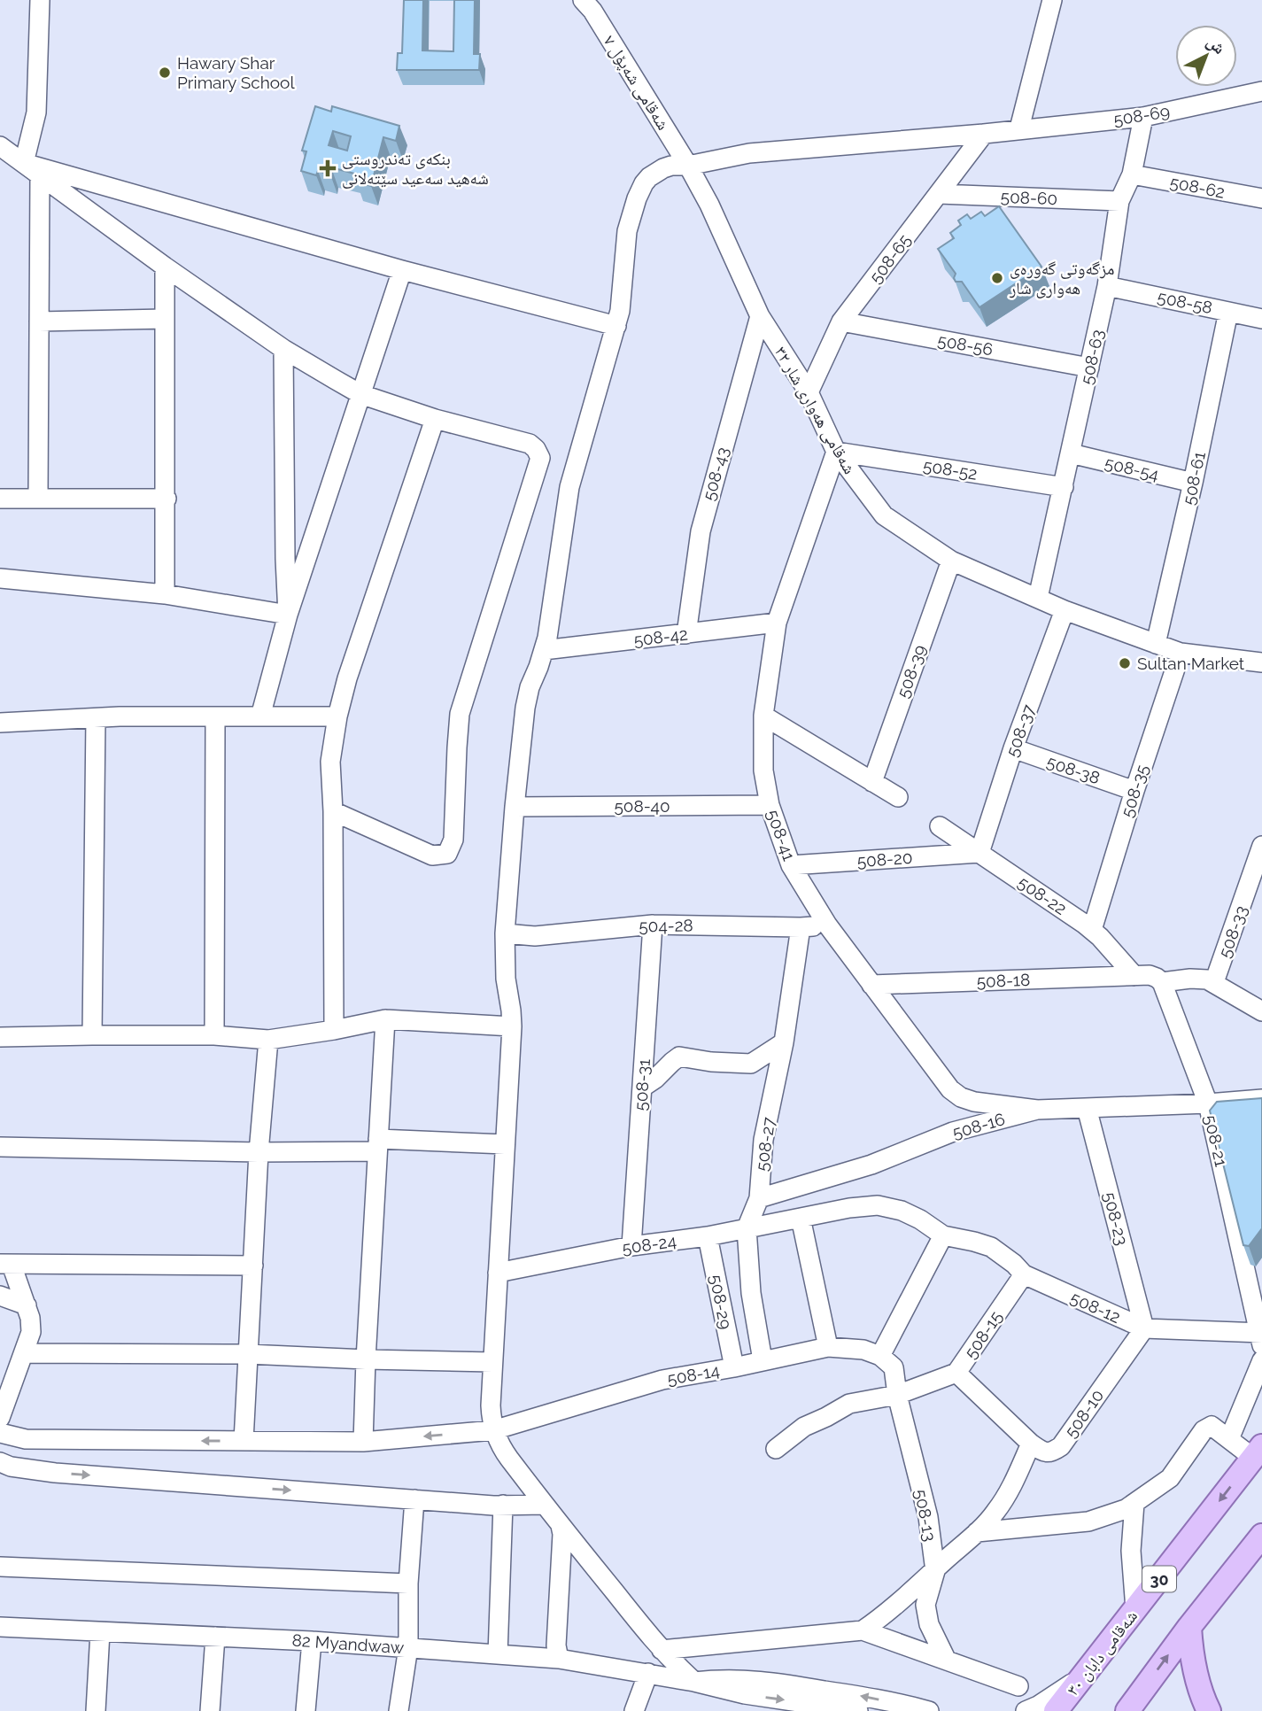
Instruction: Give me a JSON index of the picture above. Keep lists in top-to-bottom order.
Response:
{
  "streets": {
    "main road": ["30", "شەقامی دابان ٣٠"],
    "street": [
      "شەقامی شەپۆل ٧",
      "508-69",
      "508-62",
      "508-60",
      "508-65",
      "508-58",
      "508-56",
      "508-63",
      "شەقامی هەواری شار ٣٢",
      "508-54",
      "508-52",
      "508-43",
      "508-61",
      "508-42",
      "508-39",
      "508-37",
      "508-38",
      "508-35",
      "508-40",
      "508-41",
      "508-20",
      "508-22",
      "504-28",
      "508-33",
      "508-18",
      "508-31",
      "508-16",
      "508-21",
      "508-27",
      "508-23",
      "508-24",
      "508-29",
      "508-12",
      "508-15",
      "508-14",
      "508-10",
      "508-13",
      "82 Myandwaw"
    ]
  },
  "crossings": [
    ["شەقامی شەپۆل ٧", "508-69"],
    ["شەقامی شەپۆل ٧", "شەقامی هەواری شار ٣٢"],
    ["508-69", "508-65"],
    ["508-69", "508-63"],
    ["508-69", "شەقامی هەواری شار ٣٢"],
    ["508-69", "508-42"],
    ["508-69", "508-40"],
    ["508-69", "504-28"],
    ["508-69", "508-24"],
    ["508-69", "508-14"],
    ["508-62", "508-63"],
    ["508-60", "508-65"],
    ["508-60", "508-63"],
    ["508-65", "508-56"],
    ["508-65", "شەقامی هەواری شار ٣٢"],
    ["508-58", "508-63"],
    ["508-58", "508-61"],
    ["508-56", "508-63"],
    ["508-63", "شەقامی هەواری شار ٣٢"],
    ["508-63", "508-54"],
    ["508-63", "508-52"],
    ["شەقامی هەواری شار ٣٢", "508-52"],
    ["شەقامی هەواری شار ٣٢", "508-43"],
    ["شەقامی هەواری شار ٣٢", "508-61"],
    ["شەقامی هەواری شار ٣٢", "508-39"],
    ["شەقامی هەواری شار ٣٢", "508-37"],
    ["شەقامی هەواری شار ٣٢", "508-35"],
    ["شەقامی هەواری شار ٣٢", "508-41"],
    ["508-54", "508-61"],
    ["508-52", "508-41"],
    ["508-43", "508-42"],
    ["508-42", "508-41"],
    ["508-37", "508-38"],
    ["508-37", "508-20"],
    ["508-37", "508-22"],
    ["508-38", "508-35"],
    ["508-35", "508-22"],
    ["508-40", "508-41"],
    ["508-41", "508-20"],
    ["508-41", "504-28"],
    ["508-41", "508-18"],
    ["508-41", "508-16"],
    ["508-20", "508-22"],
    ["508-22", "508-18"],
    ["504-28", "508-31"],
    ["504-28", "508-27"],
    ["508-31", "508-24"],
    ["508-16", "508-21"],
    ["508-16", "508-27"],
    ["508-16", "508-23"],
    ["508-21", "508-12"],
    ["508-27", "508-24"],
    ["508-27", "508-14"],
    ["508-23", "508-12"],
    ["508-23", "508-10"],
    ["508-24", "508-29"],
    ["508-24", "508-12"],
    ["508-29", "508-14"],
    ["508-12", "508-15"],
    ["508-12", "508-10"],
    ["508-15", "508-13"],
    ["508-14", "508-13"]
  ],
  "places": {
    "other": ["Hawary Shar Primary School", "مزگەوتی گەورەی هەواری شار", "Sultan Market"],
    "health": ["بنکەی تەندروستی شەهید سەعید سێتەلانی"]
  },
  "north": "top right"
}
